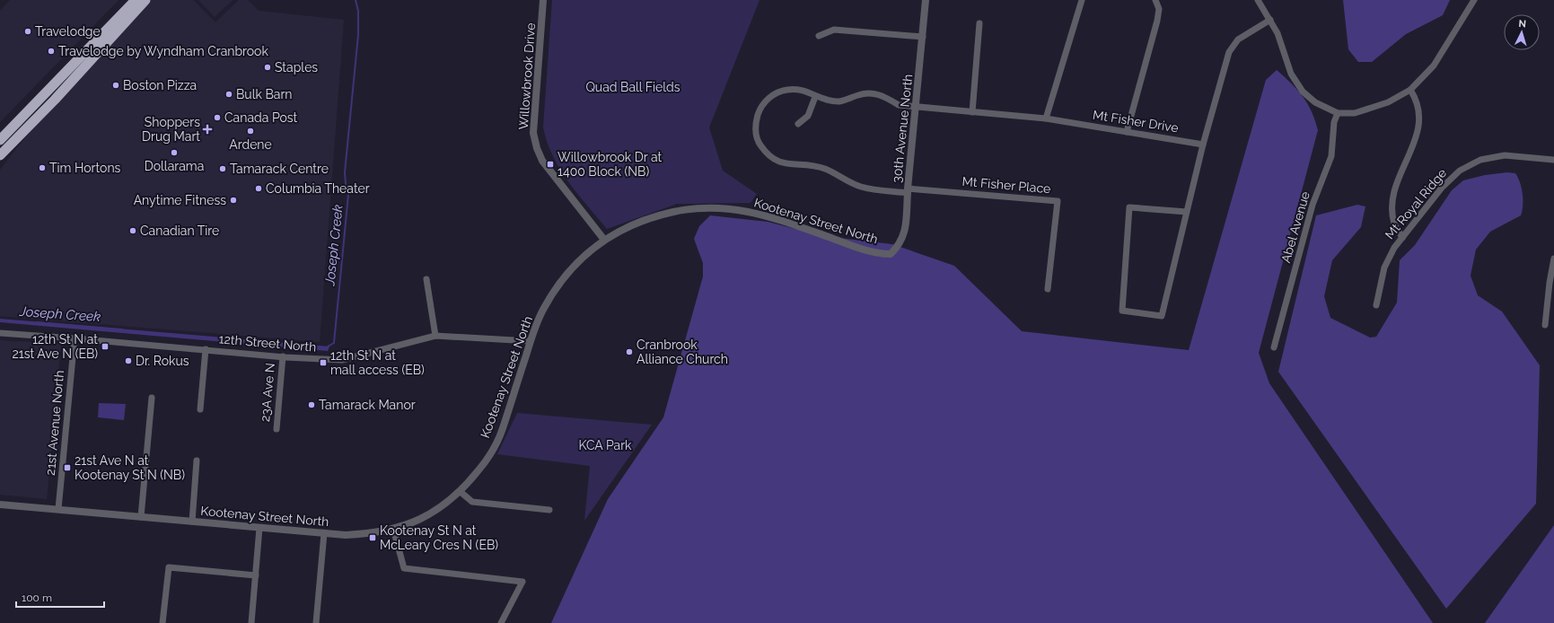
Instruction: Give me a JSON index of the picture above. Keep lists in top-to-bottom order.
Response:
{
  "streets": {
    "street": [
      "Willowbrook Drive",
      "Mt Fisher Drive",
      "30th Avenue North",
      "Mt Fisher Place",
      "Mt Royal Ridge",
      "Kootenay Street North",
      "Abel Avenue",
      "12th Street North",
      "23A Ave N",
      "21st Avenue North"
    ]
  },
  "crossings": [
    ["Willowbrook Drive", "Kootenay Street North"],
    ["Mt Fisher Drive", "30th Avenue North"],
    ["Mt Fisher Drive", "Mt Fisher Place"],
    ["30th Avenue North", "Mt Fisher Place"],
    ["30th Avenue North", "Kootenay Street North"],
    ["Kootenay Street North", "12th Street North"],
    ["Kootenay Street North", "21st Avenue North"],
    ["12th Street North", "23A Ave N"],
    ["12th Street North", "21st Avenue North"]
  ],
  "water": ["Joseph Creek"],
  "parks": ["Quad Ball Fields", "KCA Park"],
  "places": {
    "other": [
      "Travelodge",
      "Travelodge by Wyndham Cranbrook",
      "Staples",
      "Boston Pizza",
      "Bulk Barn",
      "Canada Post",
      "Ardene",
      "Dollarama",
      "Tim Hortons",
      "Tamarack Centre",
      "Columbia Theater",
      "Anytime Fitness",
      "Canadian Tire",
      "Cranbrook Alliance Church",
      "Dr. Rokus",
      "Tamarack Manor"
    ],
    "health": ["Shoppers Drug Mart"],
    "transit": [
      "Willowbrook Dr at 1400 Block (NB)",
      "12th St N at 21st Ave N (EB)",
      "12th St N at mall access (EB)",
      "21st Ave N at Kootenay St N (NB)",
      "Kootenay St N at McLeary Cres N (EB)"
    ]
  },
  "scale_bar": "100 m",
  "north": "top"
}
